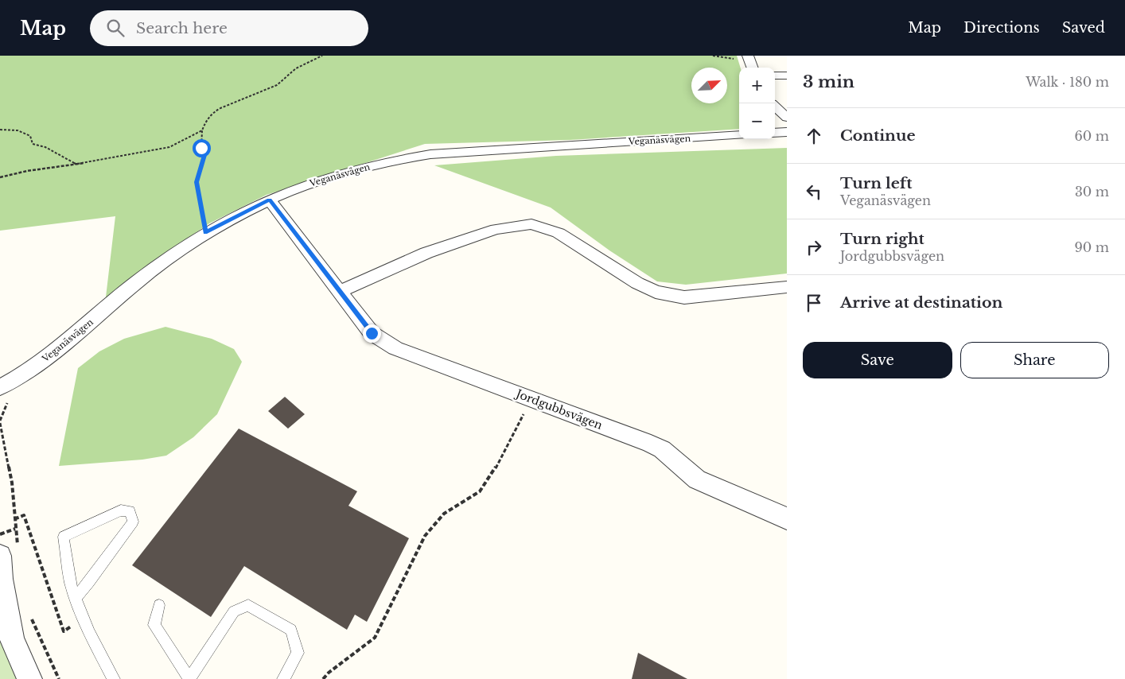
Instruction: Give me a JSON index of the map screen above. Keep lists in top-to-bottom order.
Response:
{
  "streets": {
    "street": ["Veganäsvägen", "Jordgubbsvägen"]
  },
  "crossings": [
    ["Veganäsvägen", "Jordgubbsvägen"]
  ],
  "north": "top right",
  "page": {
    "header": "Map",
    "search": "Search here",
    "nav": ["Map", "Directions", "Saved"],
    "heading": ["3 min", "Walk · 180 m"],
    "map_buttons": ["+", "−"],
    "list": [
      ["Continue", "60 m"],
      ["Turn left", "Veganäsvägen", "30 m"],
      ["Turn right", "Jordgubbsvägen", "90 m"],
      "Arrive at destination"
    ],
    "buttons": ["Save", "Share"]
  }
}
